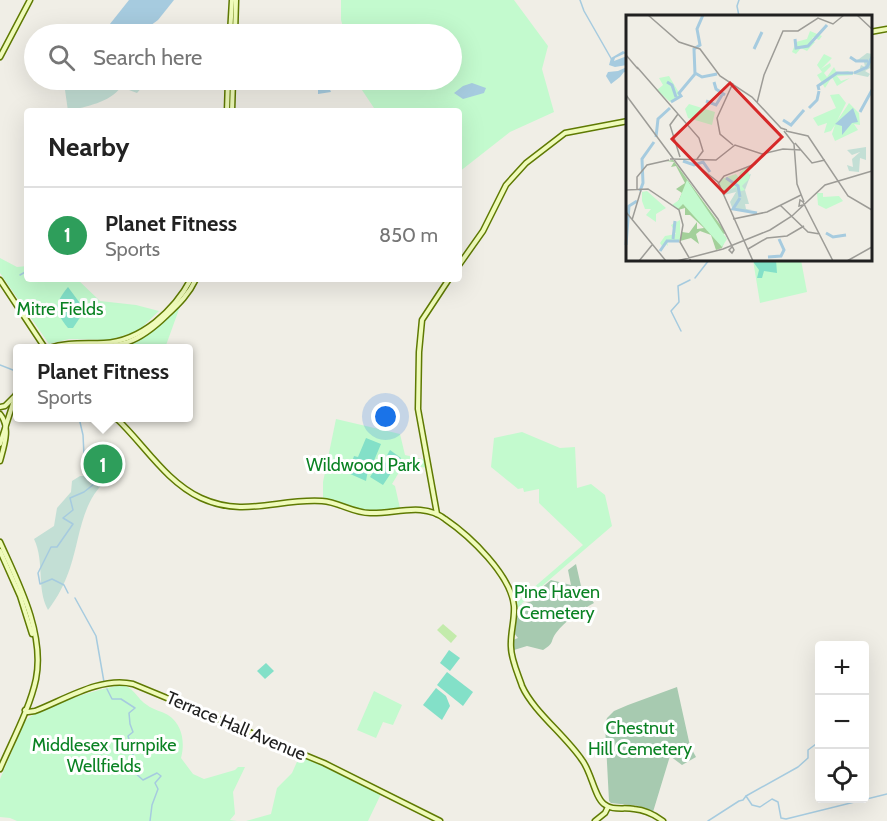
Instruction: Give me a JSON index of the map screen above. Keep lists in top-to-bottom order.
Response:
{
  "streets": {
    "main road": ["Terrace Hall Avenue"]
  },
  "parks": [
    "Mitre Fields",
    "Wildwood Park",
    "Pine Haven Cemetery",
    "Chestnut Hill Cemetery",
    "Middlesex Turnpike Wellfields"
  ],
  "page": {
    "search": "Search here",
    "heading": "Nearby",
    "list": [
      {
        "mark": "1",
        "name": "Planet Fitness",
        "note": "Sports",
        "value": "850 m"
      }
    ],
    "popup": ["Planet Fitness", "Sports"],
    "pins": "1",
    "map_buttons": ["+", "−"]
  }
}
